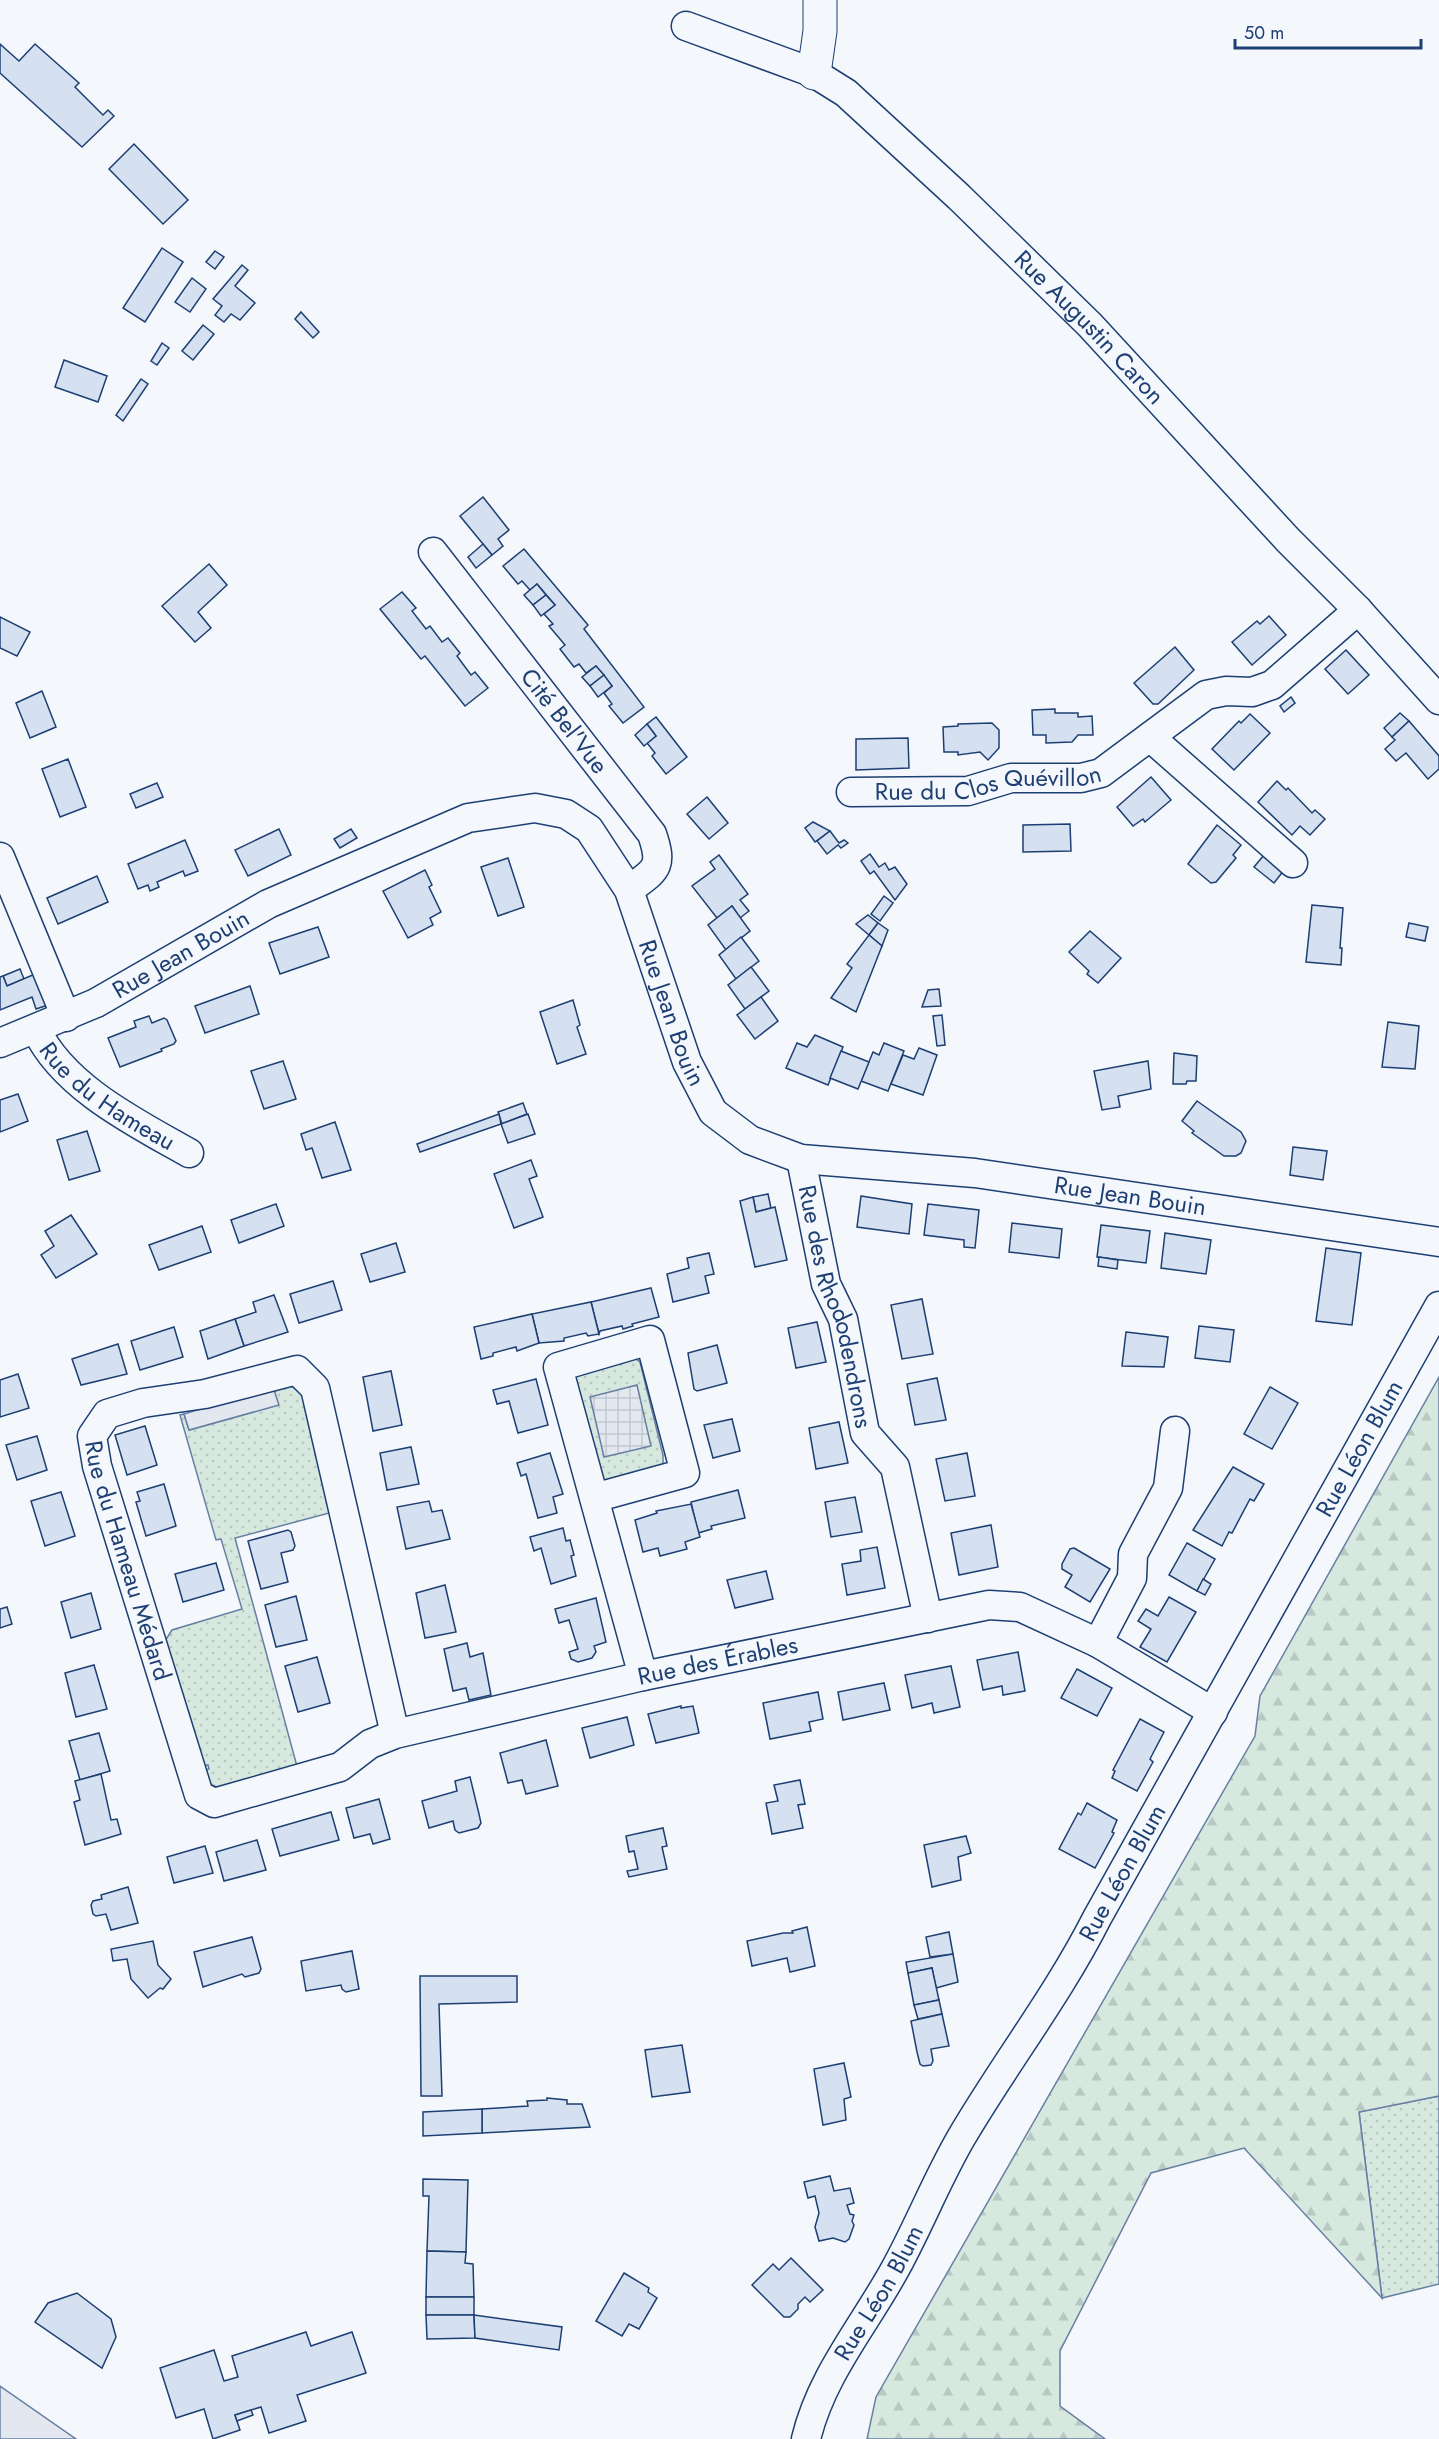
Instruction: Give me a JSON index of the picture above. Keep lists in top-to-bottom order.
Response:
{
  "streets": {
    "street": [
      "Rue Augustin Caron",
      "Cité Bel'Vue",
      "Rue du Clos Quévillon",
      "Rue Jean Bouin",
      "Rue du Hameau",
      "Rue des Rhododendrons",
      "Rue Léon Blum",
      "Rue du Hameau Médard",
      "Rue des Érables"
    ]
  },
  "crossings": [
    ["Rue Augustin Caron", "Rue du Clos Quévillon"],
    ["Cité Bel'Vue", "Rue Jean Bouin"],
    ["Rue Jean Bouin", "Rue du Hameau"],
    ["Rue Jean Bouin", "Rue des Rhododendrons"],
    ["Rue des Rhododendrons", "Rue des Érables"],
    ["Rue Léon Blum", "Rue des Érables"],
    ["Rue du Hameau Médard", "Rue des Érables"]
  ],
  "scale_bar": "50 m"
}
